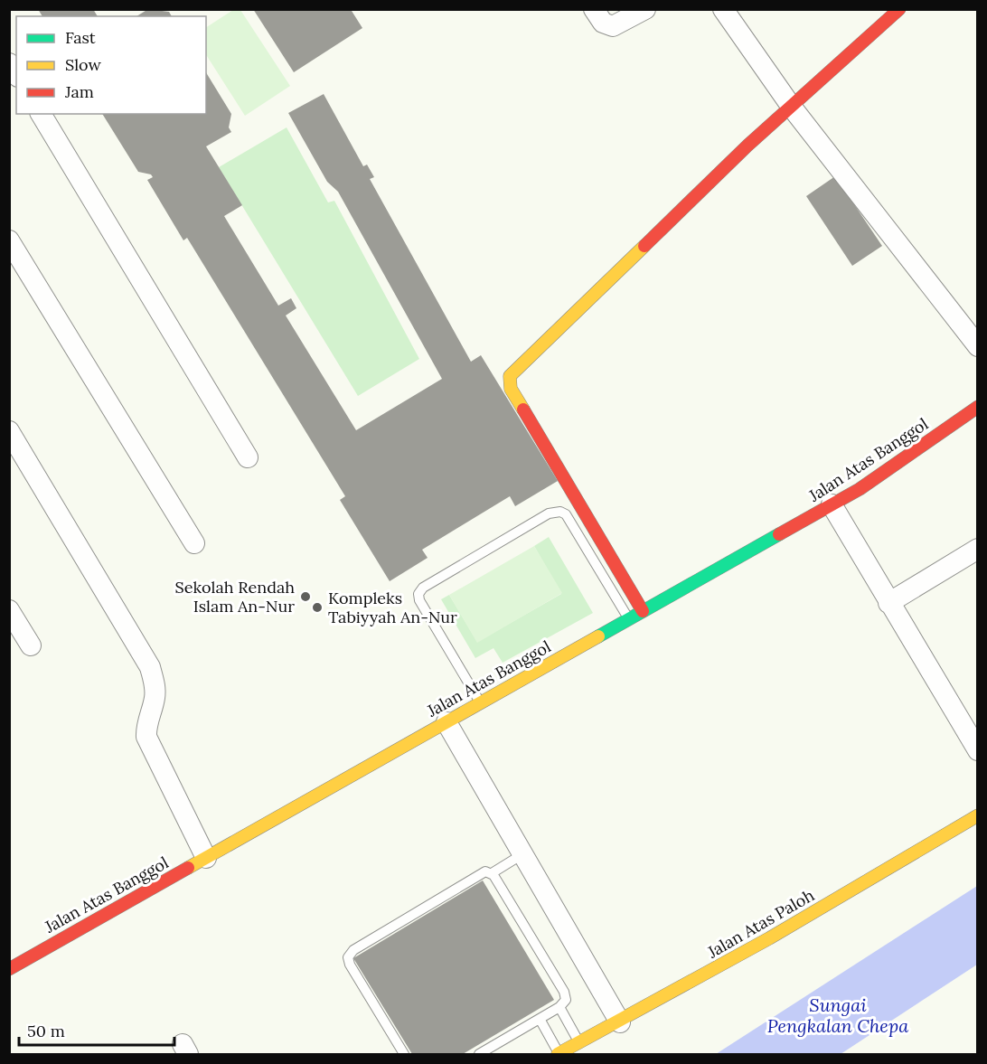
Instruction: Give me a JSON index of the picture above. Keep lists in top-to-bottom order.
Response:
{
  "streets": {
    "street": ["Jalan Atas Banggol", "Jalan Atas Paloh"]
  },
  "water": ["Sungai Pengkalan Chepa"],
  "places": ["Sekolah Rendah Islam An-Nur", "Kompleks Tabiyyah An-Nur"],
  "legend": ["Fast", "Slow", "Jam"],
  "scale_bar": "50 m"
}
